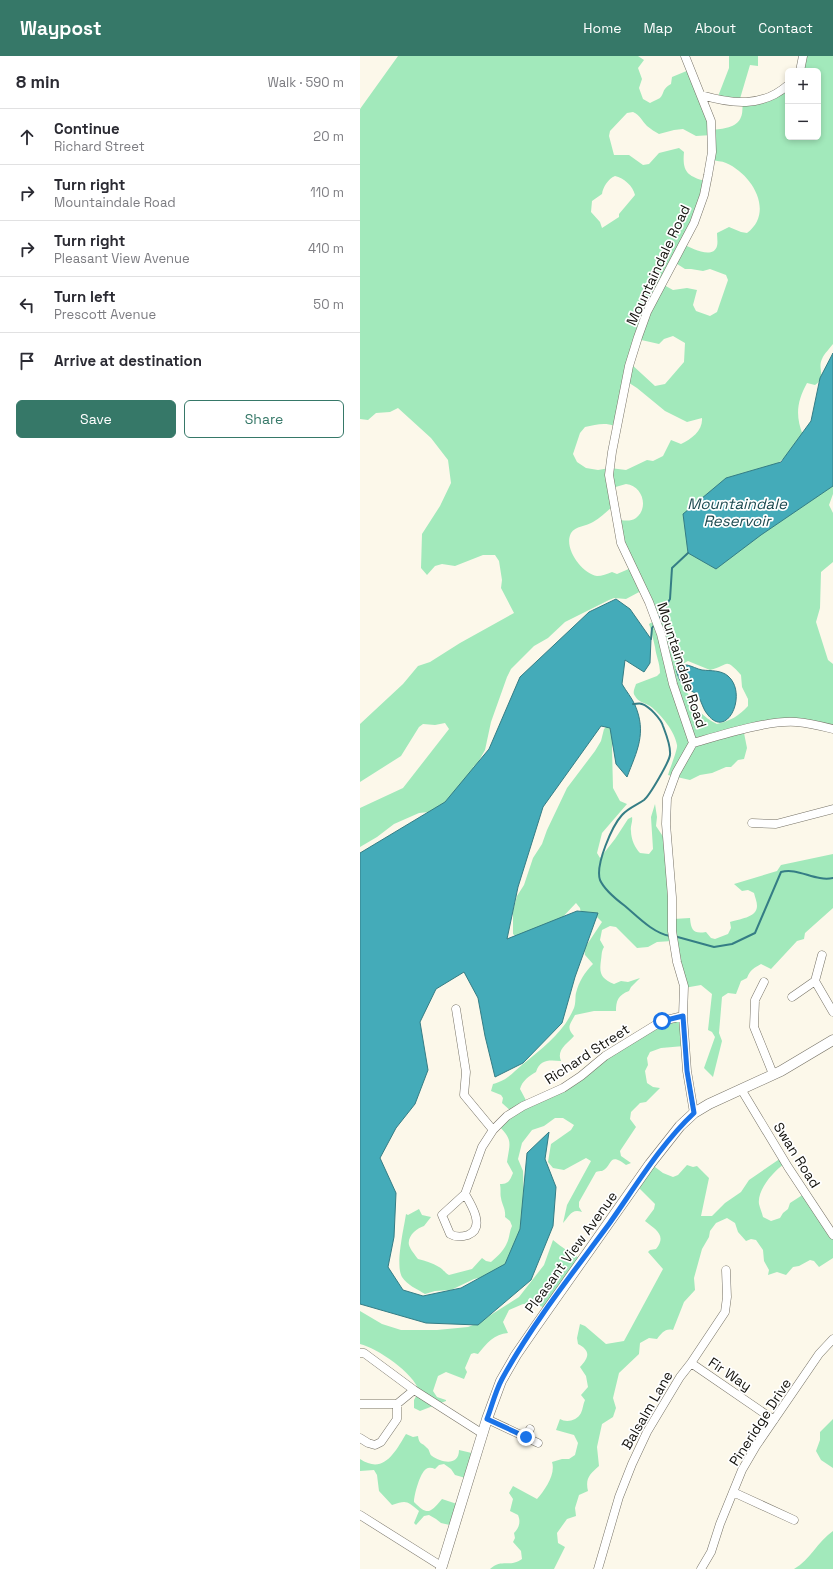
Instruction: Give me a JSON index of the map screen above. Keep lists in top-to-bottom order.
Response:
{
  "streets": {
    "main road": ["Pleasant View Avenue"],
    "street": [
      "Mountaindale Road",
      "Richard Street",
      "Swan Road",
      "Fir Way",
      "Balsalm Lane",
      "Pineridge Drive"
    ]
  },
  "crossings": [
    ["Mountaindale Road", "Richard Street"],
    ["Mountaindale Road", "Pleasant View Avenue"],
    ["Swan Road", "Pleasant View Avenue"],
    ["Fir Way", "Balsalm Lane"],
    ["Fir Way", "Pineridge Drive"]
  ],
  "water": ["Mountaindale Reservoir"],
  "page": {
    "header": "Waypost",
    "nav": [
      "Home",
      "Map",
      "About",
      "Contact"
    ],
    "heading": ["8 min", "Walk · 590 m"],
    "map_buttons": ["+", "−"],
    "list": [
      ["Continue", "Richard Street", "20 m"],
      ["Turn right", "Mountaindale Road", "110 m"],
      ["Turn right", "Pleasant View Avenue", "410 m"],
      ["Turn left", "Prescott Avenue", "50 m"],
      "Arrive at destination"
    ],
    "buttons": ["Save", "Share"]
  }
}
